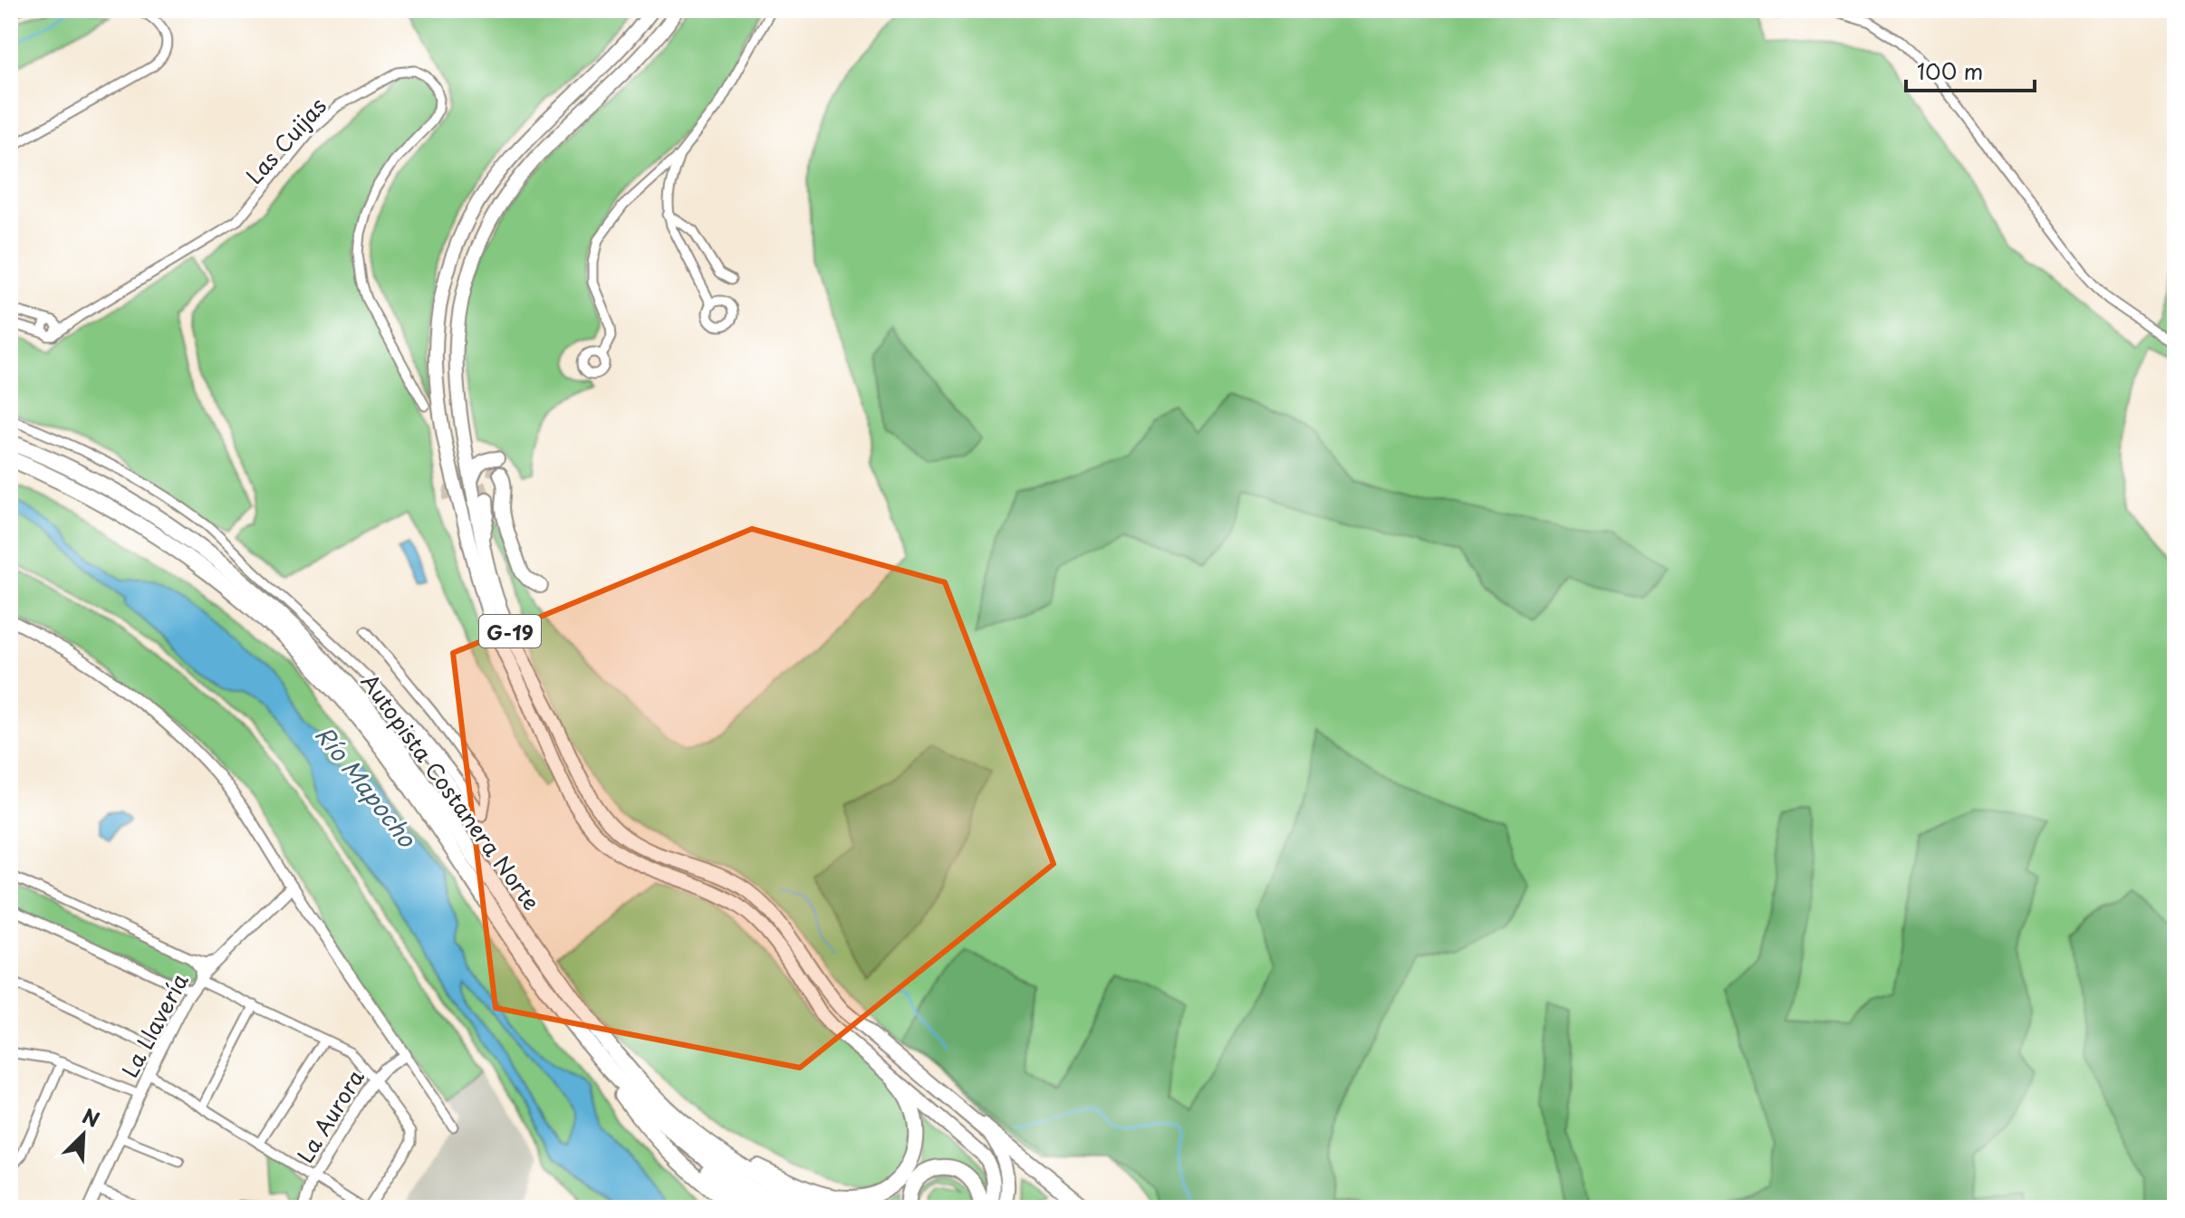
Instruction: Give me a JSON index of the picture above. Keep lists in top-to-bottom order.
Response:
{
  "streets": {
    "highway": ["Autopista Costanera Norte"],
    "main road": ["G-19"],
    "street": ["Las Cuijas", "La Llavería", "La Aurora"]
  },
  "water": ["Río Mapocho"],
  "scale_bar": "100 m",
  "north": "top right"
}
